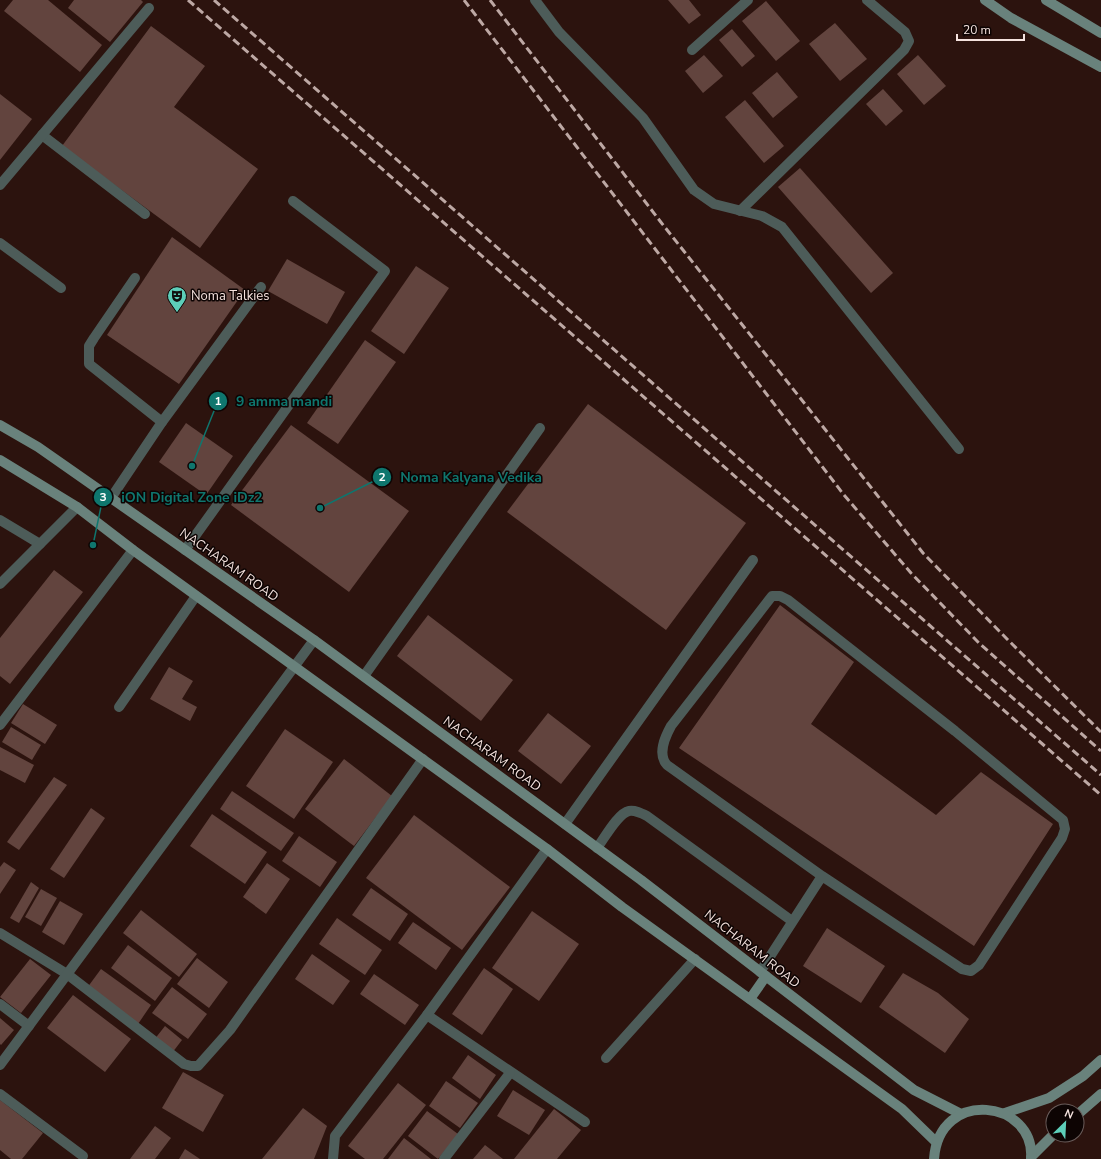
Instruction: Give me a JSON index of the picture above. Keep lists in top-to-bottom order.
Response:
{
  "streets": {
    "main road": ["NACHARAM ROAD"]
  },
  "places": {
    "theatre": ["Noma Talkies"],
    "other": ["9 amma mandi", "Noma Kalyana Vedika", "iON Digital Zone iDz2"]
  },
  "scale_bar": "20 m",
  "north": "top right"
}
